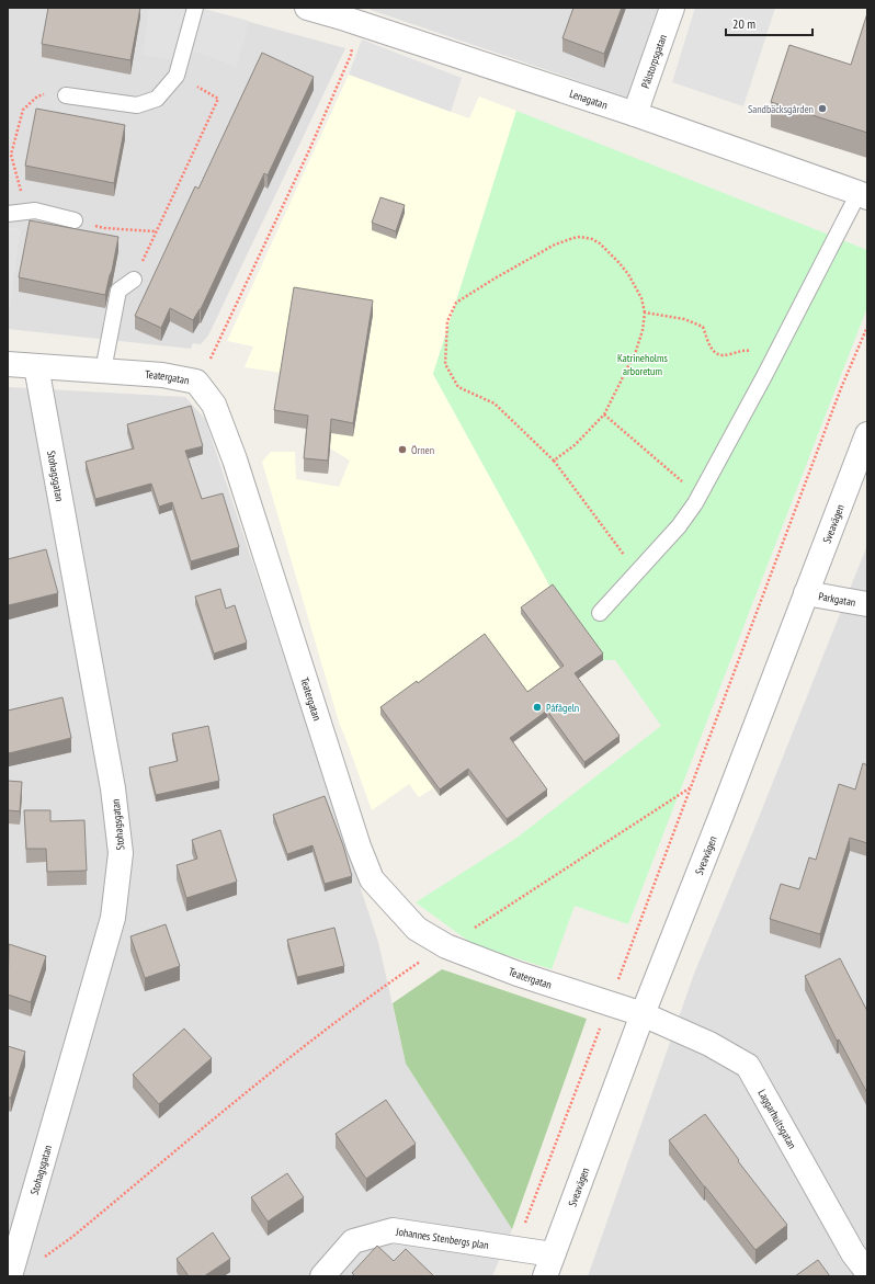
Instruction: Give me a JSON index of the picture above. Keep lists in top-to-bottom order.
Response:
{
  "streets": {
    "street": [
      "Pålstorpsgatan",
      "Lenagatan",
      "Teatergatan",
      "Stohagsgatan",
      "Sveavägen",
      "Parkgatan",
      "Laggarhultsgatan",
      "Johannes Stenbergs plan"
    ]
  },
  "crossings": [
    ["Pålstorpsgatan", "Lenagatan"],
    ["Teatergatan", "Stohagsgatan"],
    ["Teatergatan", "Sveavägen"],
    ["Teatergatan", "Laggarhultsgatan"],
    ["Sveavägen", "Parkgatan"],
    ["Sveavägen", "Laggarhultsgatan"],
    ["Sveavägen", "Johannes Stenbergs plan"]
  ],
  "parks": ["Katrineholms arboretum"],
  "places": ["Sandbäcksgården", "Örnen", "Påfågeln"],
  "scale_bar": "20 m"
}
